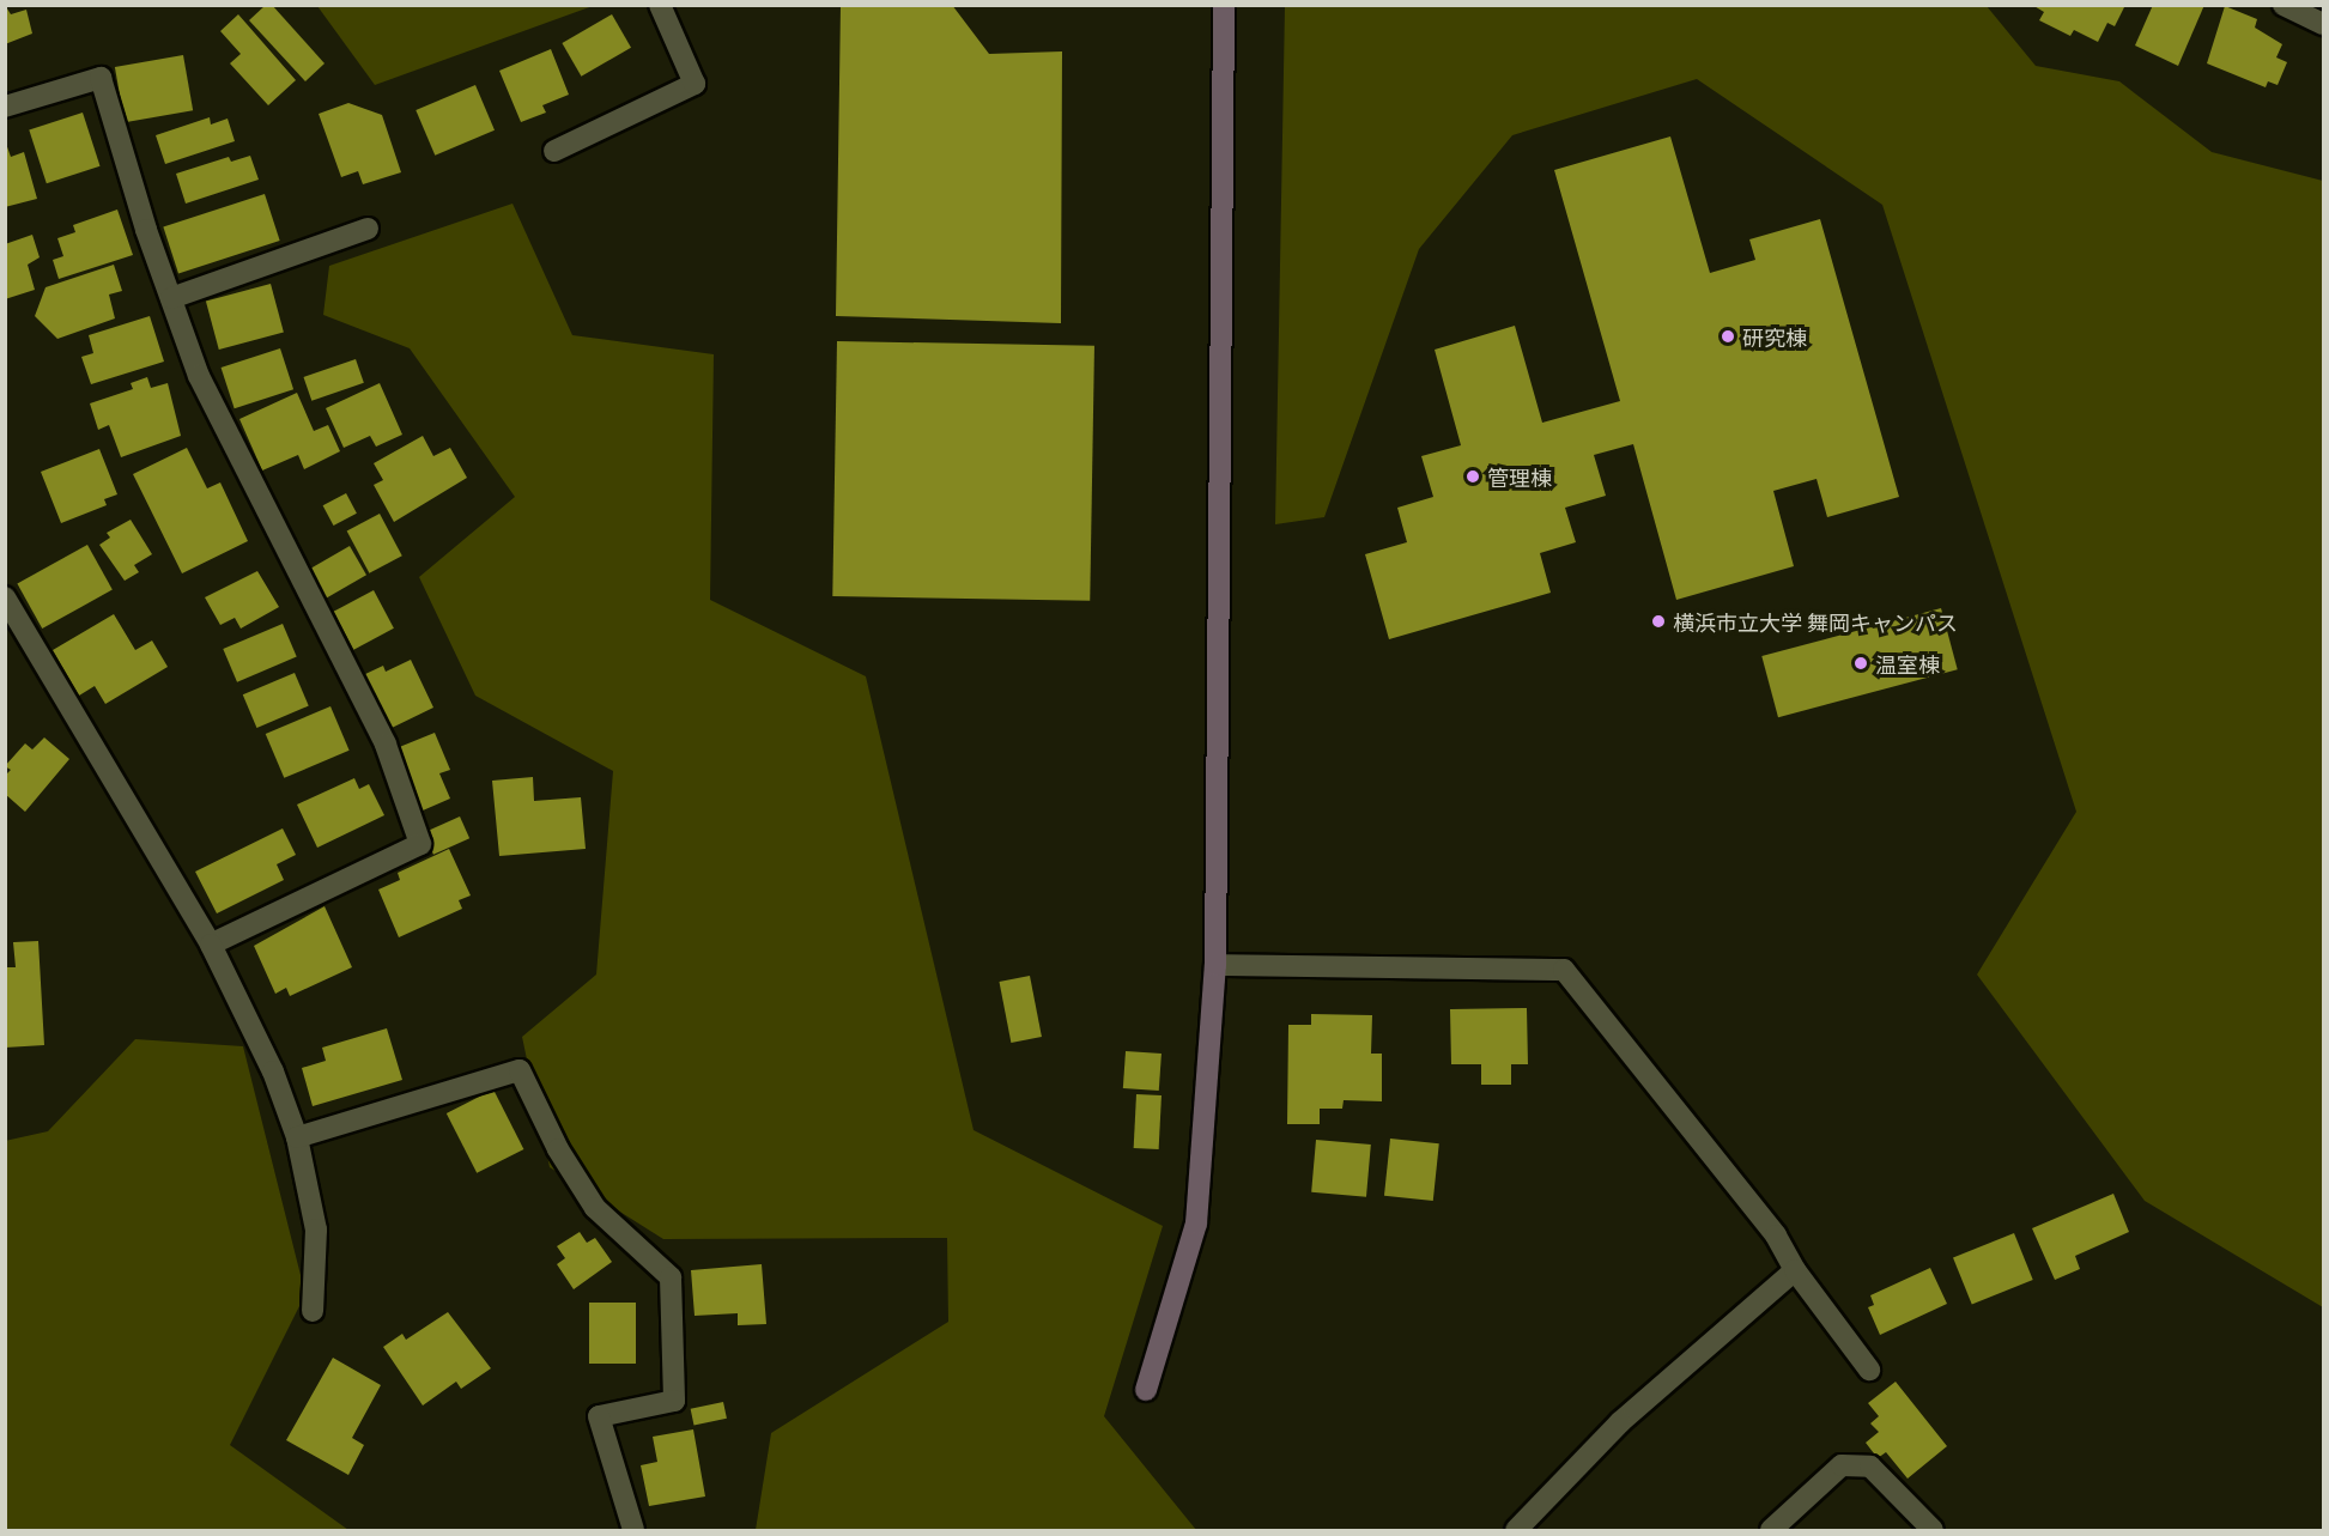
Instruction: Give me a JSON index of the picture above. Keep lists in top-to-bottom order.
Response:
{
  "places": [
    "研究棟",
    "管理棟",
    "横浜市立大学 舞岡キャンパス",
    "温室棟"
  ]
}
